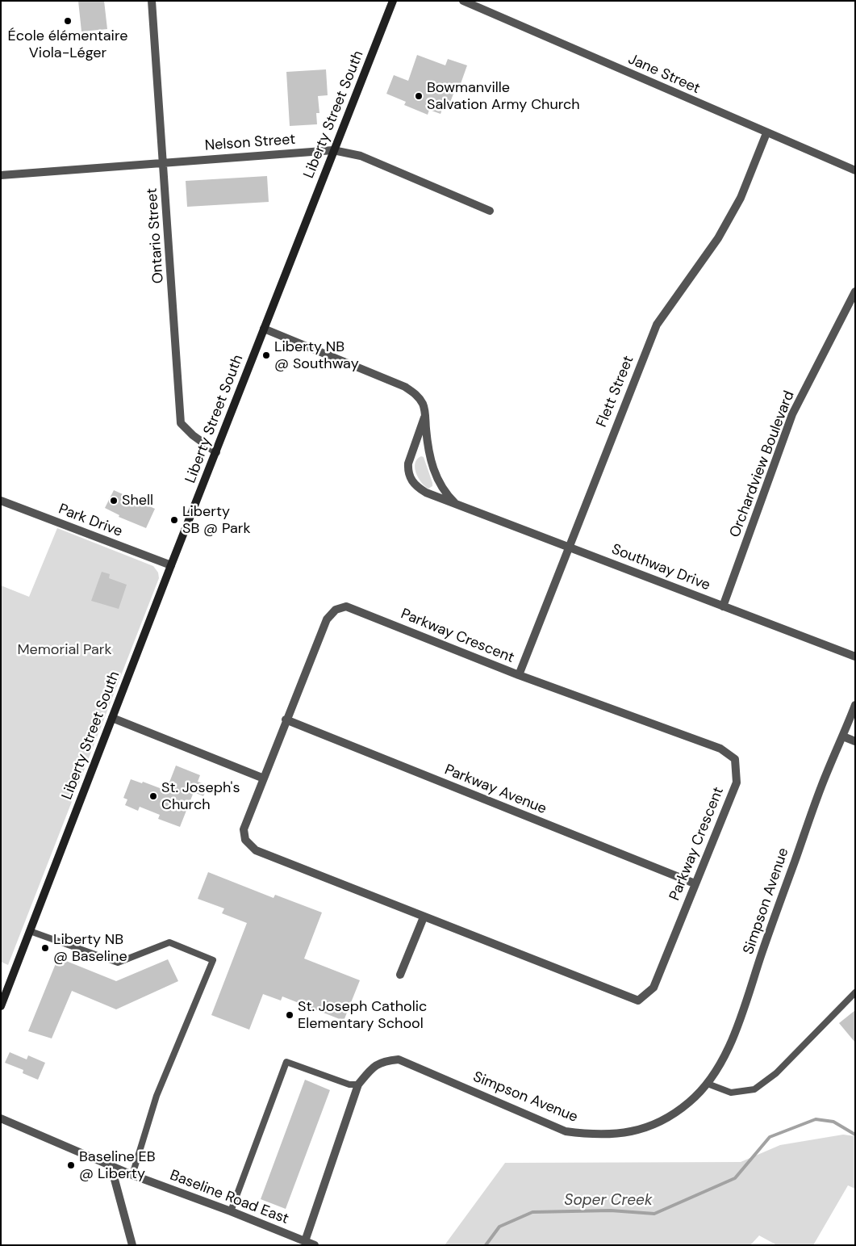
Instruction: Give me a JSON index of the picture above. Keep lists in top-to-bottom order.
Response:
{
  "streets": {
    "main road": ["Liberty Street South"],
    "street": [
      "Jane Street",
      "Nelson Street",
      "Ontario Street",
      "Flett Street",
      "Orchardview Boulevard",
      "Park Drive",
      "Southway Drive",
      "Parkway Crescent",
      "Parkway Avenue",
      "Simpson Avenue",
      "Baseline Road East"
    ]
  },
  "crossings": [
    ["Jane Street", "Flett Street"],
    ["Liberty Street South", "Nelson Street"],
    ["Liberty Street South", "Ontario Street"],
    ["Liberty Street South", "Park Drive"],
    ["Liberty Street South", "Southway Drive"],
    ["Nelson Street", "Ontario Street"],
    ["Flett Street", "Southway Drive"],
    ["Flett Street", "Parkway Crescent"],
    ["Orchardview Boulevard", "Southway Drive"],
    ["Parkway Crescent", "Parkway Avenue"],
    ["Simpson Avenue", "Baseline Road East"]
  ],
  "water": ["Soper Creek"],
  "parks": ["Memorial Park"],
  "places": [
    "École élémentaire Viola-Léger",
    "Bowmanville Salvation Army Church",
    "Liberty NB @ Southway",
    "Shell",
    "Liberty SB @ Park",
    "St. Joseph's Church",
    "Liberty NB @ Baseline",
    "St. Joseph Catholic Elementary School",
    "Baseline EB @ Liberty"
  ]
}
